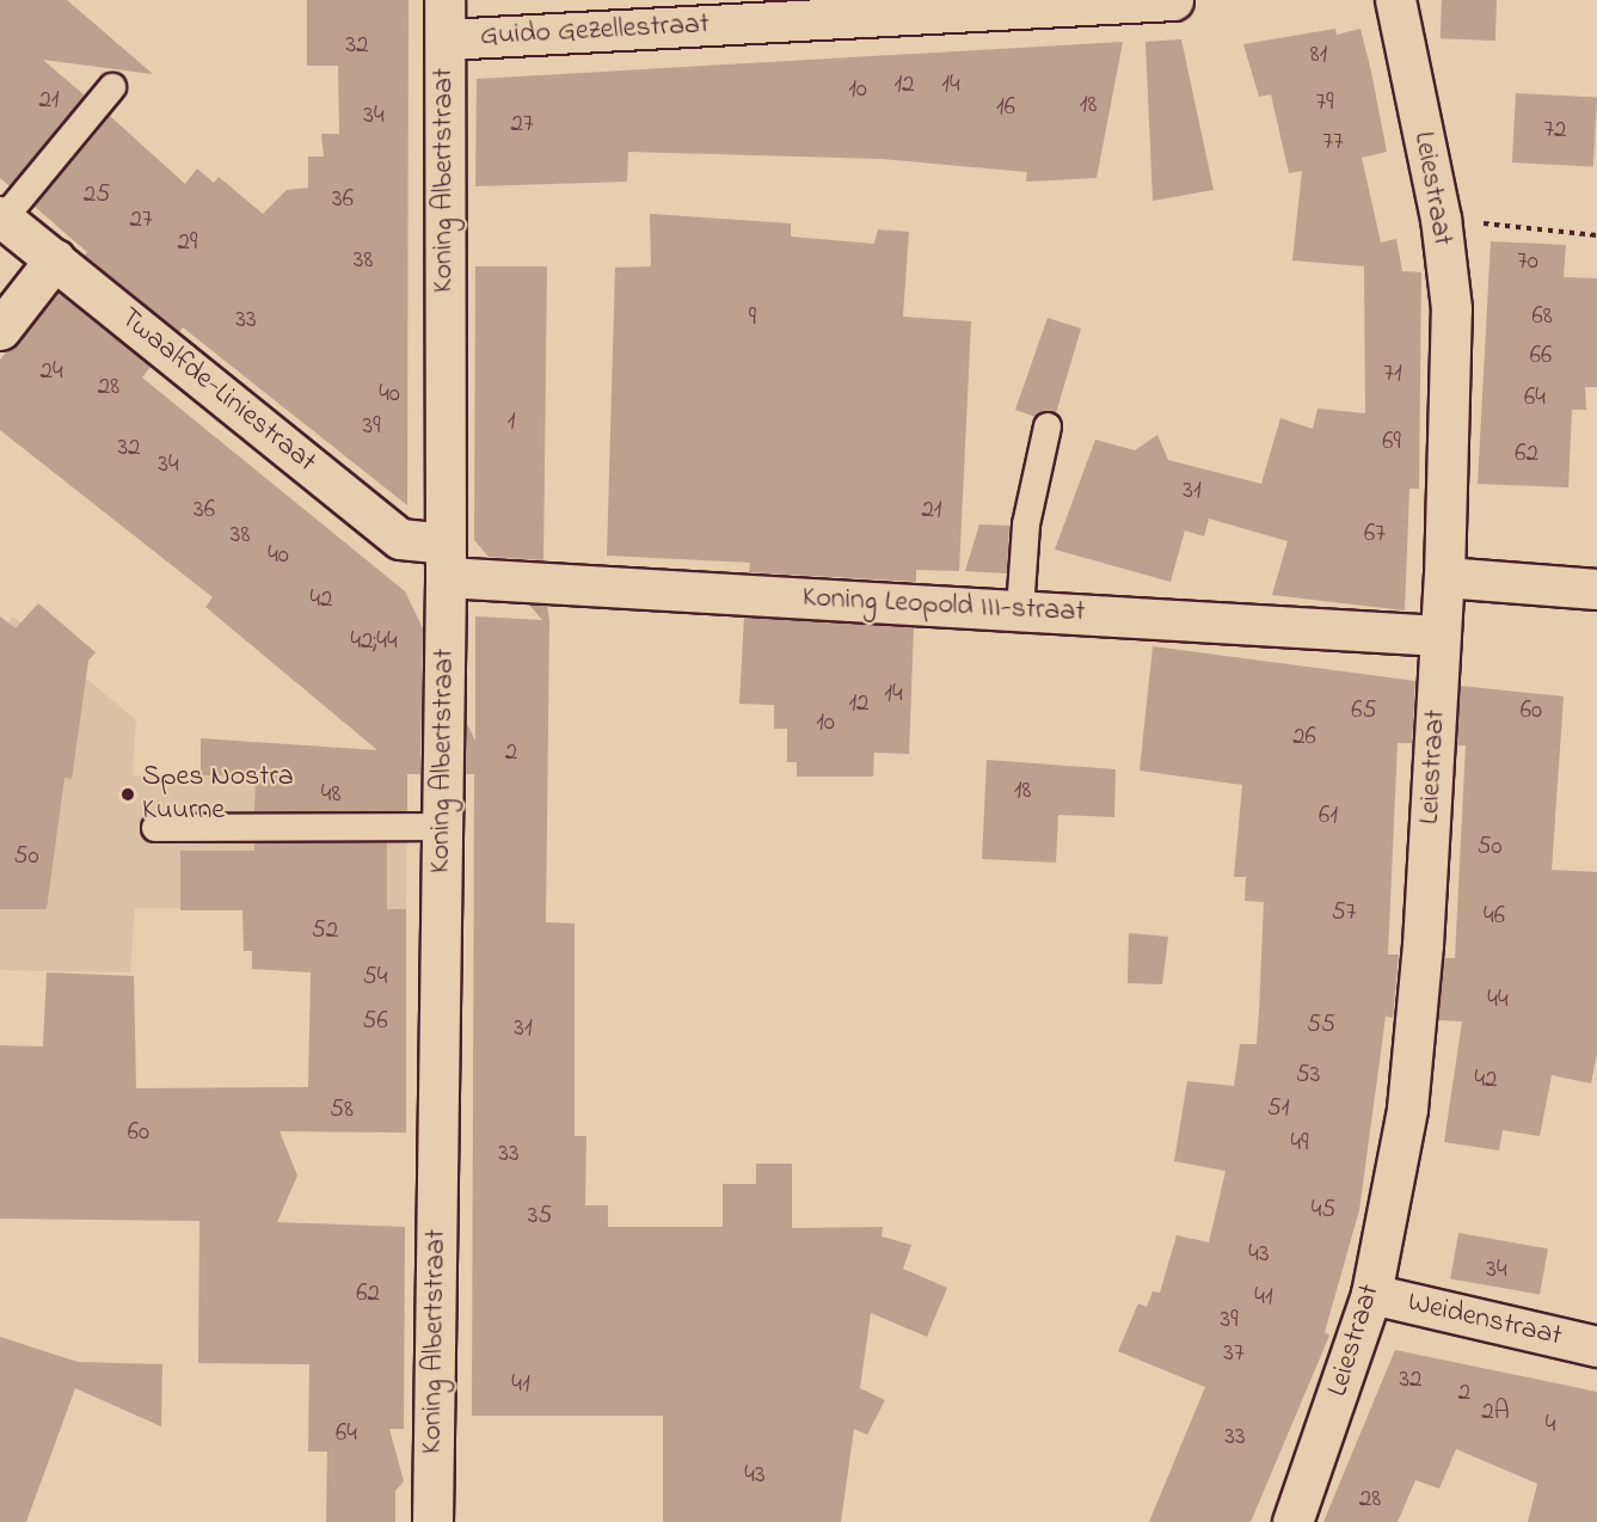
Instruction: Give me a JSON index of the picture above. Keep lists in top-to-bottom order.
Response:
{
  "streets": {
    "street": [
      "Guido Gezellestraat",
      "Koning Albertstraat",
      "Leiestraat",
      "Twaalfde-Liniestraat",
      "Koning Leopold III-straat",
      "Weidenstraat"
    ]
  },
  "crossings": [
    ["Guido Gezellestraat", "Koning Albertstraat"],
    ["Koning Albertstraat", "Twaalfde-Liniestraat"],
    ["Koning Albertstraat", "Koning Leopold III-straat"],
    ["Leiestraat", "Koning Leopold III-straat"],
    ["Leiestraat", "Weidenstraat"],
    ["Twaalfde-Liniestraat", "Koning Leopold III-straat"]
  ],
  "places": ["Spes Nostra Kuurne"],
  "house_numbers": [
    "32",
    "81",
    "12",
    "14",
    "10",
    "21",
    "79",
    "18",
    "16",
    "34",
    "27",
    "72",
    "77",
    "25",
    "36",
    "27",
    "29",
    "38",
    "70",
    "68",
    "9",
    "33",
    "66",
    "24",
    "71",
    "28",
    "40",
    "64",
    "1",
    "39",
    "69",
    "32",
    "62",
    "34",
    "31",
    "36",
    "21",
    "67",
    "38",
    "40",
    "42",
    "42;44",
    "14",
    "12",
    "65",
    "60",
    "10",
    "26",
    "2",
    "18",
    "48",
    "61",
    "50",
    "50",
    "57",
    "46",
    "52",
    "54",
    "44",
    "56",
    "55",
    "31",
    "53",
    "42",
    "51",
    "58",
    "60",
    "49",
    "33",
    "45",
    "35",
    "43",
    "34",
    "62",
    "41",
    "39",
    "37",
    "32",
    "41",
    "2",
    "2A",
    "4",
    "64",
    "33",
    "43",
    "28"
  ]
}
